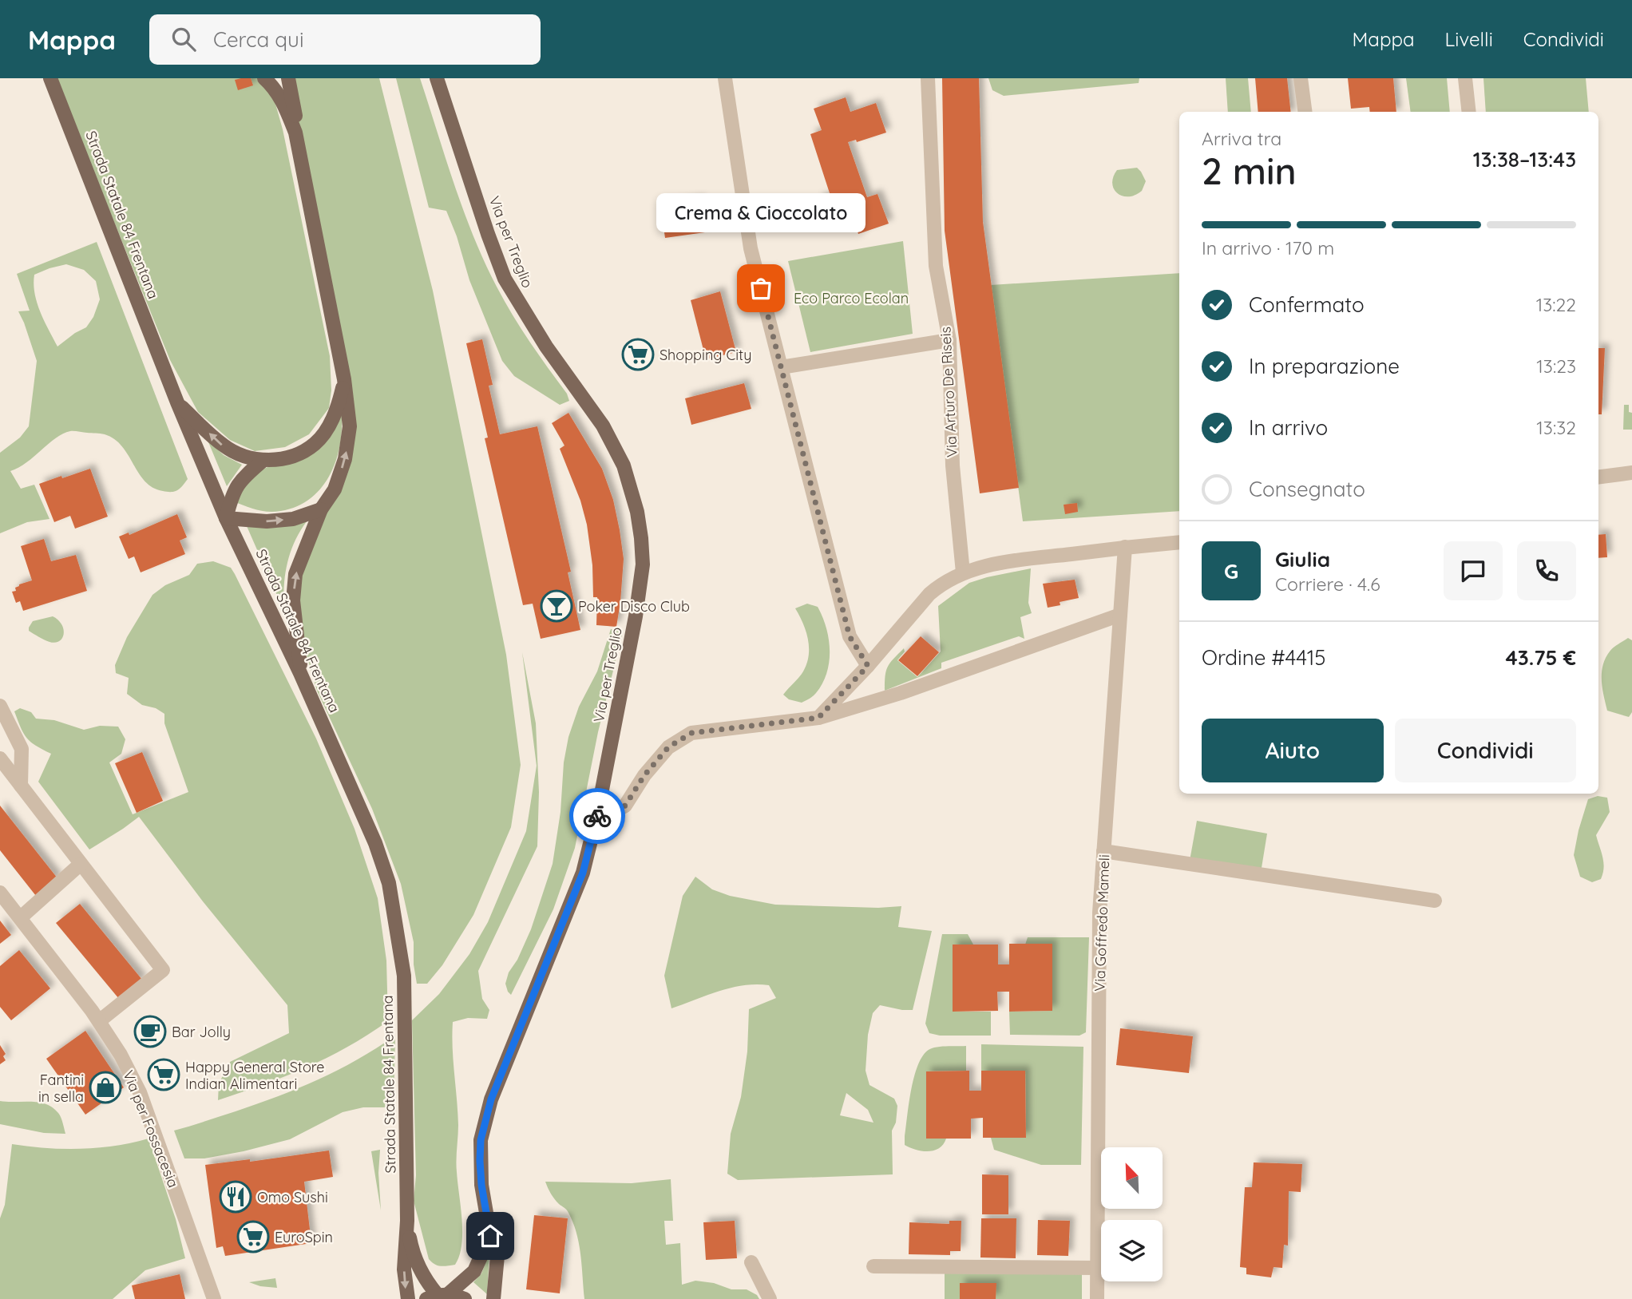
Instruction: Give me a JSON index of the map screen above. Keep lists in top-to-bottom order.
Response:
{
  "streets": {
    "main road": ["Strada Statale 84 Frentana", "Via per Treglio"],
    "street": ["Via Arturo De Riseis", "Via Goffredo Mameli", "Via per Fossacesia"]
  },
  "parks": ["Eco Parco Ecolan"],
  "places": {
    "other": ["Crema & Cioccolato"],
    "supermarket": ["Shopping City", "Happy General Store Indian Alimentari", "EuroSpin"],
    "bar": ["Poker Disco Club"],
    "cafe": ["Bar Jolly"],
    "shop": ["Fantini in sella"],
    "restaurant": ["Omo Sushi"]
  },
  "north": "top left",
  "page": {
    "header": "Mappa",
    "search": "Cerca qui",
    "nav": ["Mappa", "Livelli", "Condividi"],
    "heading": ["2 min", "Arriva tra", "13:38–13:43"],
    "panel": [
      "Giulia",
      "Corriere · 4.6",
      "Ordine #4415",
      "43.75 €"
    ],
    "bubble": "Crema & Cioccolato",
    "bar": "In arrivo · 170 m",
    "list": [
      ["Confermato", "13:22"],
      ["In preparazione", "13:23"],
      ["In arrivo", "13:32"],
      "Consegnato"
    ],
    "round": "G",
    "buttons": ["Aiuto", "Condividi"]
  }
}
